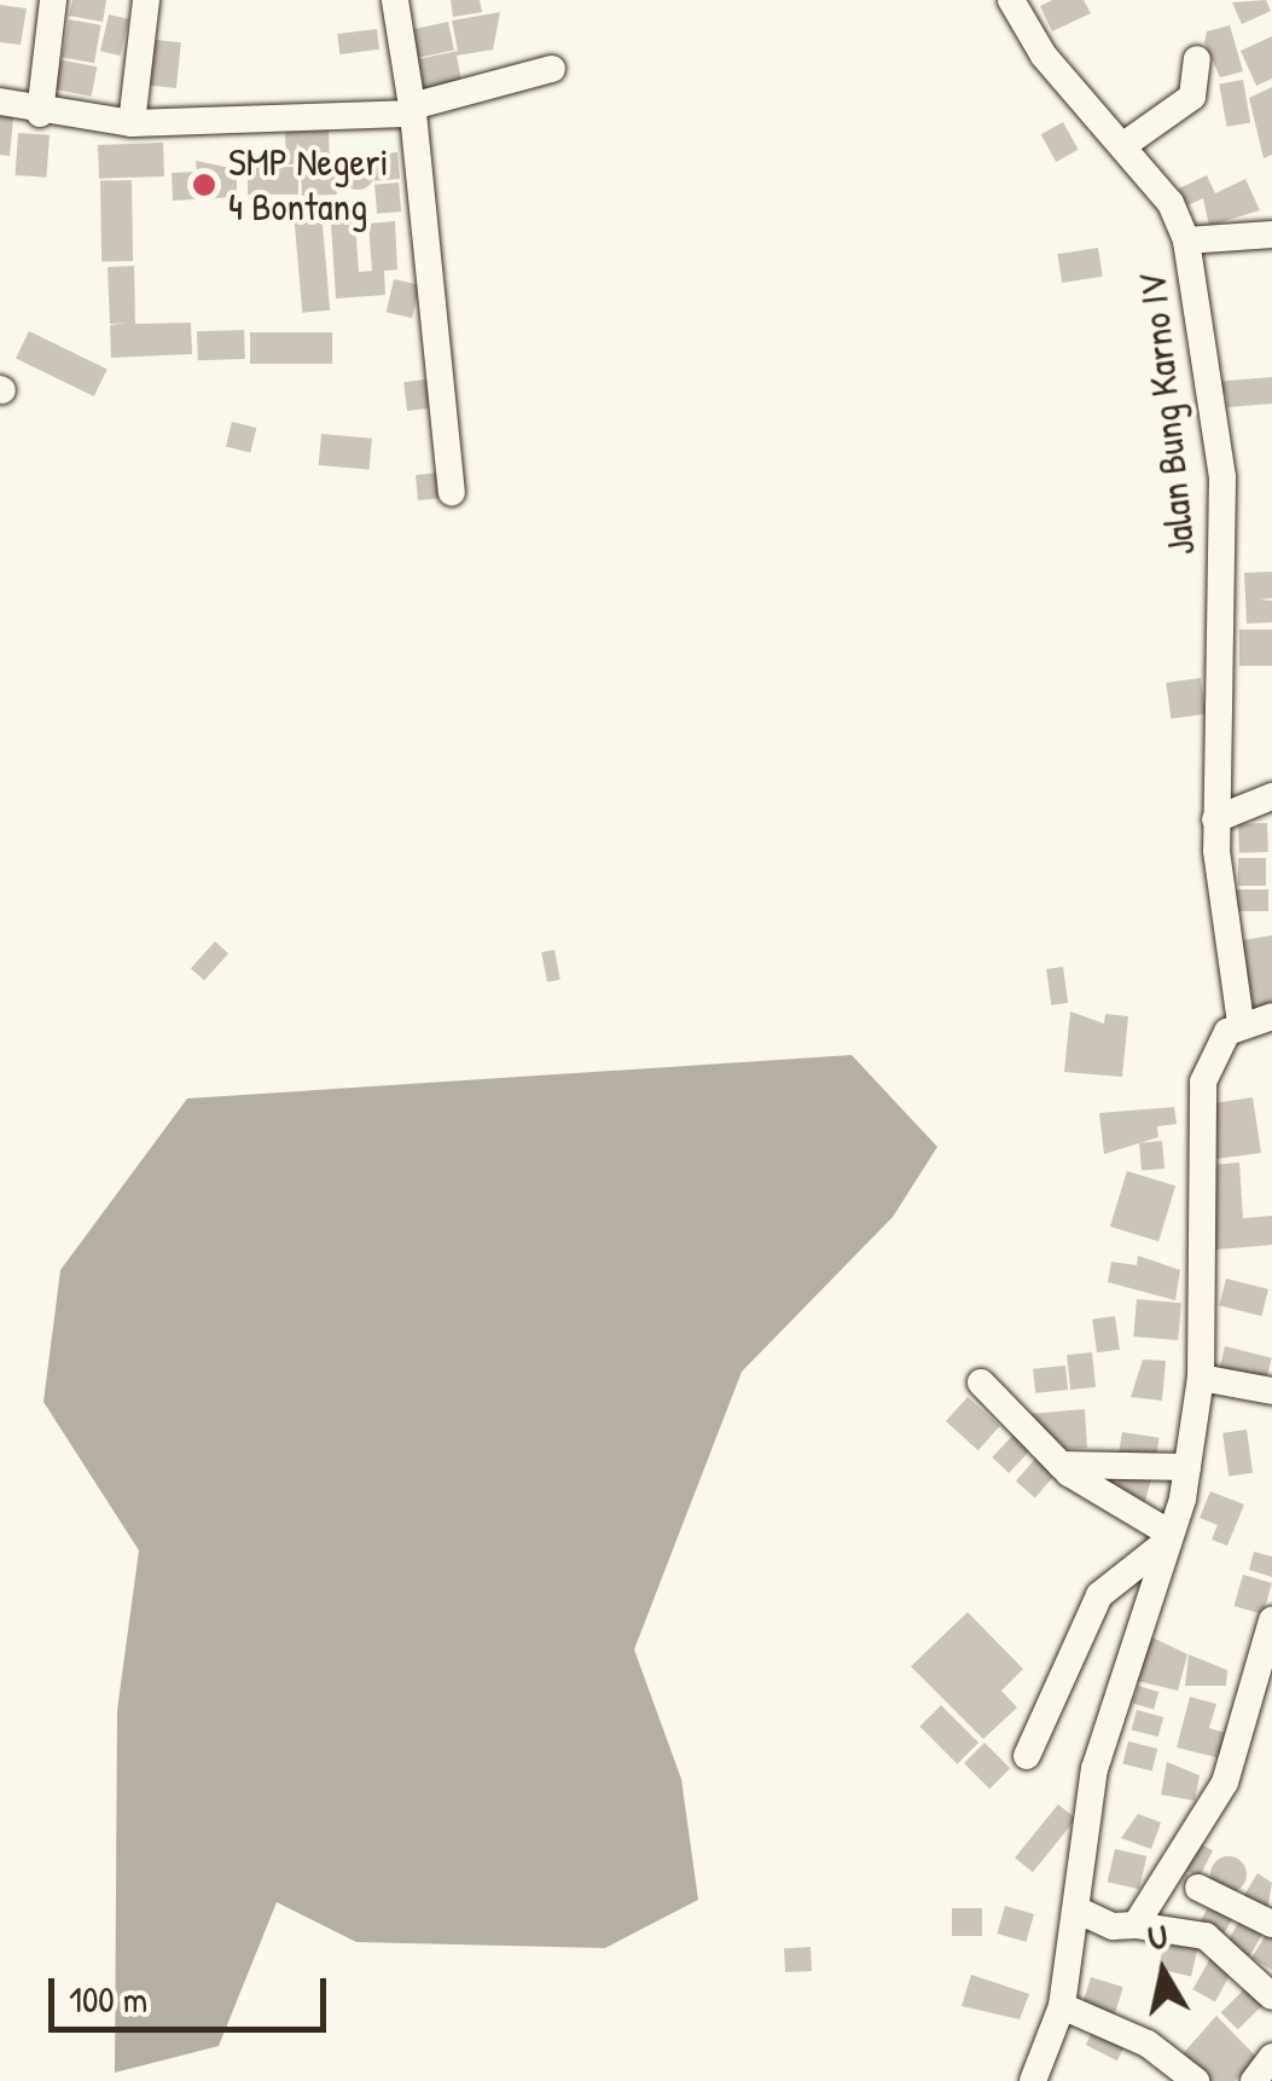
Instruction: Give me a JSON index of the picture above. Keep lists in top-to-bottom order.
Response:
{
  "streets": {
    "street": ["Jalan Bung Karno IV"]
  },
  "places": ["SMP Negeri 4 Bontang"],
  "scale_bar": "100 m",
  "north": "top"
}
